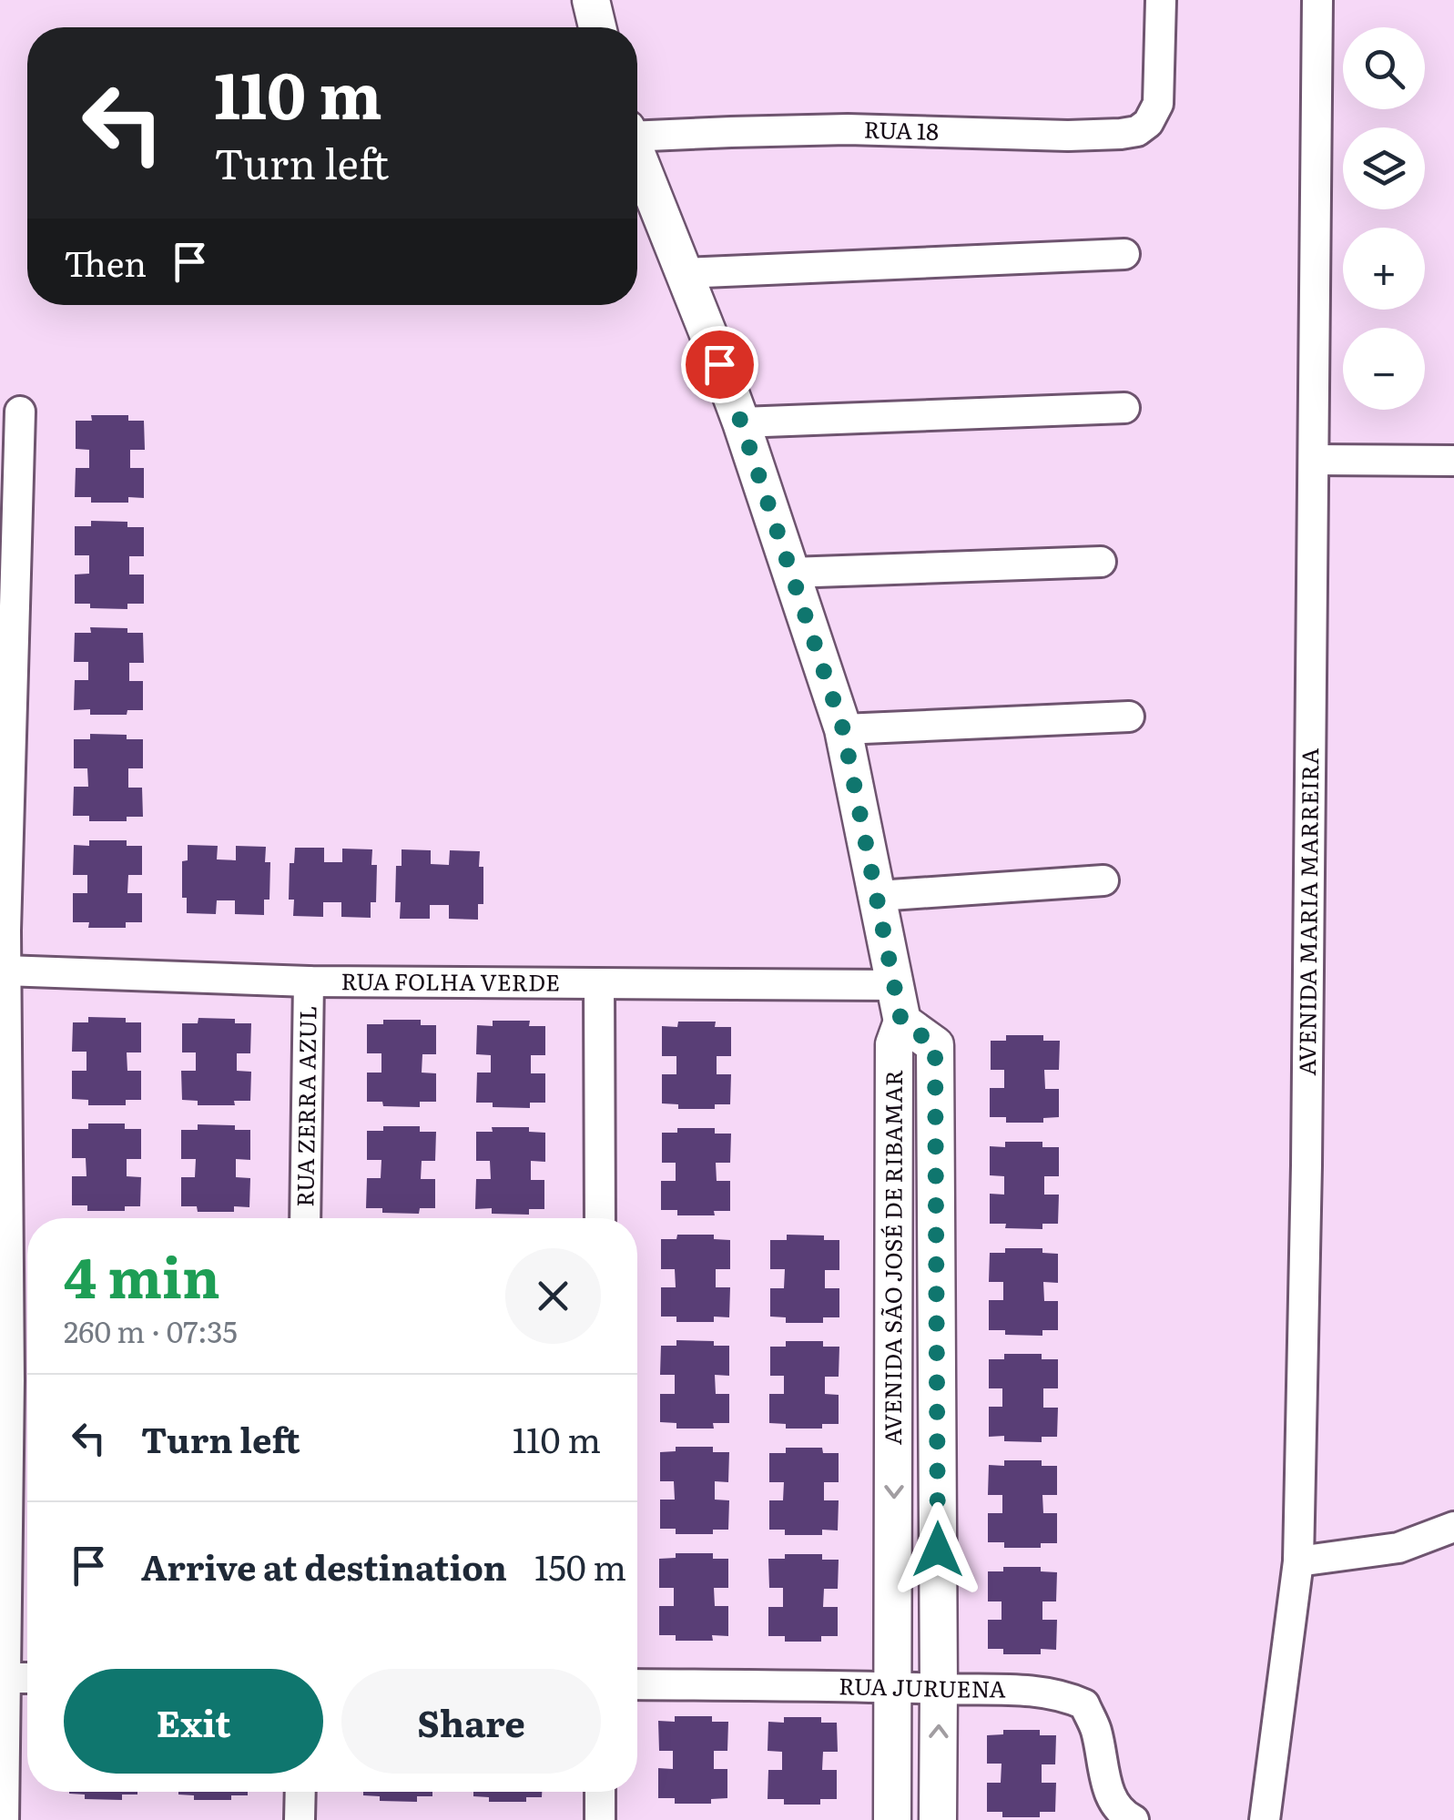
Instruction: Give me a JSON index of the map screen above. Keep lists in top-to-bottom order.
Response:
{
  "streets": {
    "street": [
      "RUA 18",
      "AVENIDA MARIA MARREIRA",
      "RUA FOLHA VERDE",
      "RUA ZERRA AZUL",
      "AVENIDA SÃO JOSÉ DE RIBAMAR",
      "RUA JURUENA"
    ]
  },
  "crossings": [
    ["RUA FOLHA VERDE", "RUA ZERRA AZUL"],
    ["AVENIDA SÃO JOSÉ DE RIBAMAR", "RUA JURUENA"]
  ],
  "page": {
    "map_buttons": ["+", "−"],
    "turn": ["110 m", "Turn left"],
    "then": "Then",
    "heading": ["4 min", "260 m · 07:35"],
    "list": [
      {
        "name": "Turn left",
        "value": "110 m"
      },
      {
        "name": "Arrive at destination",
        "value": "150 m"
      }
    ],
    "buttons": ["Exit", "Share"]
  }
}
